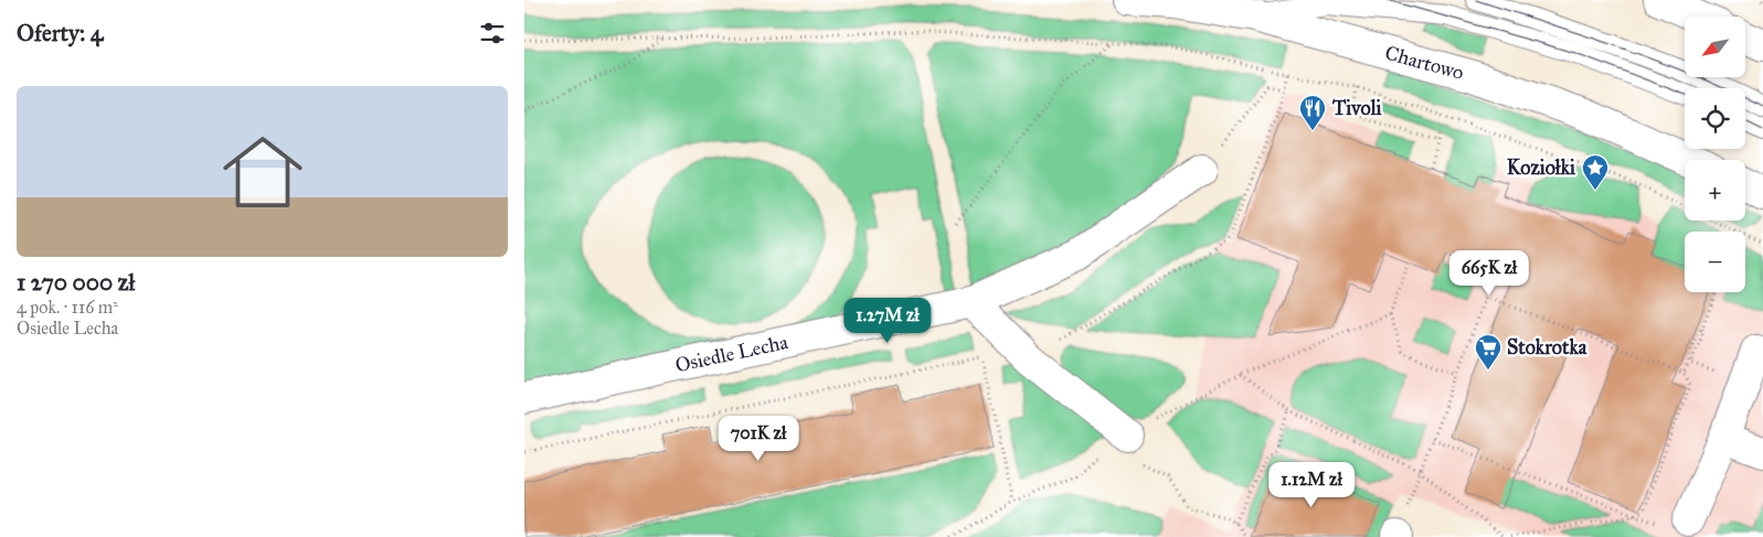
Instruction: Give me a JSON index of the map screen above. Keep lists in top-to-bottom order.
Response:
{
  "streets": {
    "street": ["Chartowo", "Osiedle Lecha"]
  },
  "places": {
    "restaurant": ["Tivoli"],
    "place": ["Koziołki"],
    "supermarket": ["Stokrotka"]
  },
  "north": "bottom left",
  "page": {
    "heading": "Oferty: 4",
    "map_buttons": ["+", "−"],
    "list": [
      {
        "name": "1 270 000 zł",
        "note": "4 pok. · 116 m² · Osiedle Lecha"
      }
    ],
    "price": [
      "665K zł",
      "1.27M zł",
      "701K zł",
      "1.12M zł"
    ]
  }
}
